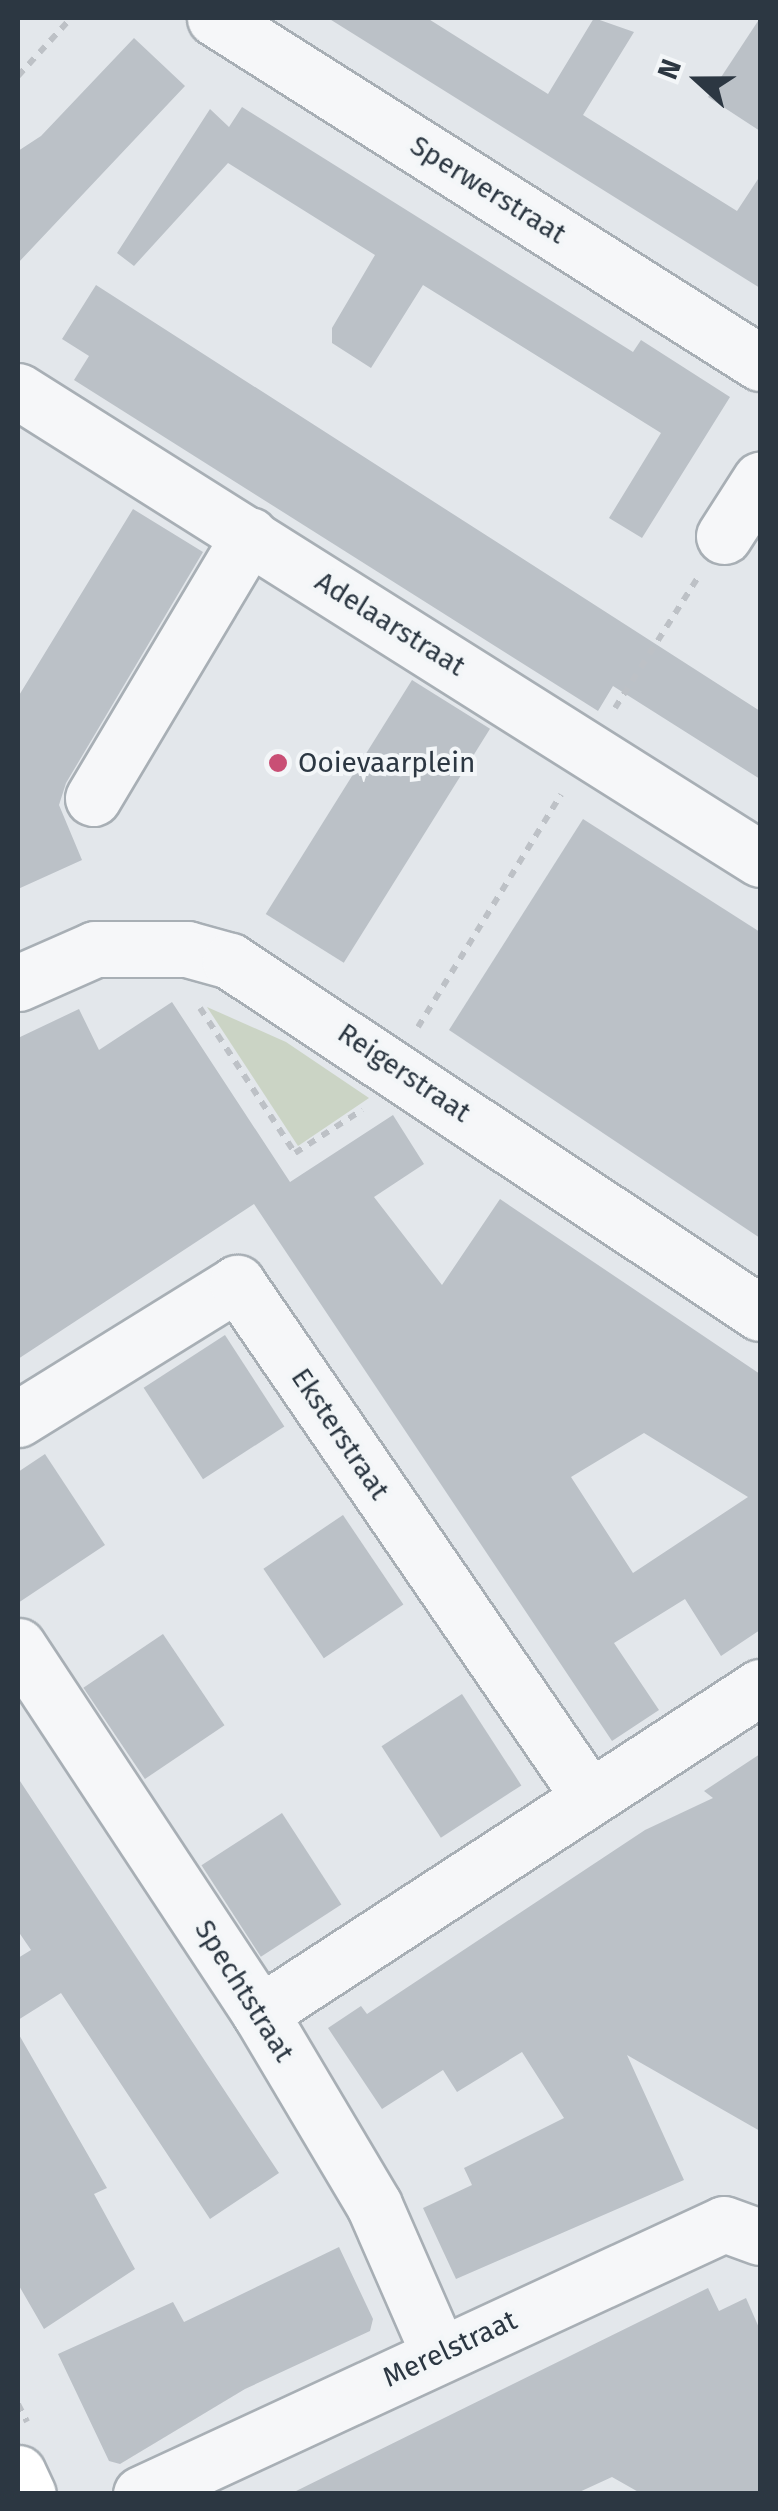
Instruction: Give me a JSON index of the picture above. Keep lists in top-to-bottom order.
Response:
{
  "streets": {
    "street": [
      "Sperwerstraat",
      "Adelaarstraat",
      "Reigerstraat",
      "Eksterstraat",
      "Spechtstraat",
      "Merelstraat"
    ]
  },
  "crossings": [
    ["Spechtstraat", "Merelstraat"]
  ],
  "places": ["Ooievaarplein"],
  "north": "left"
}
